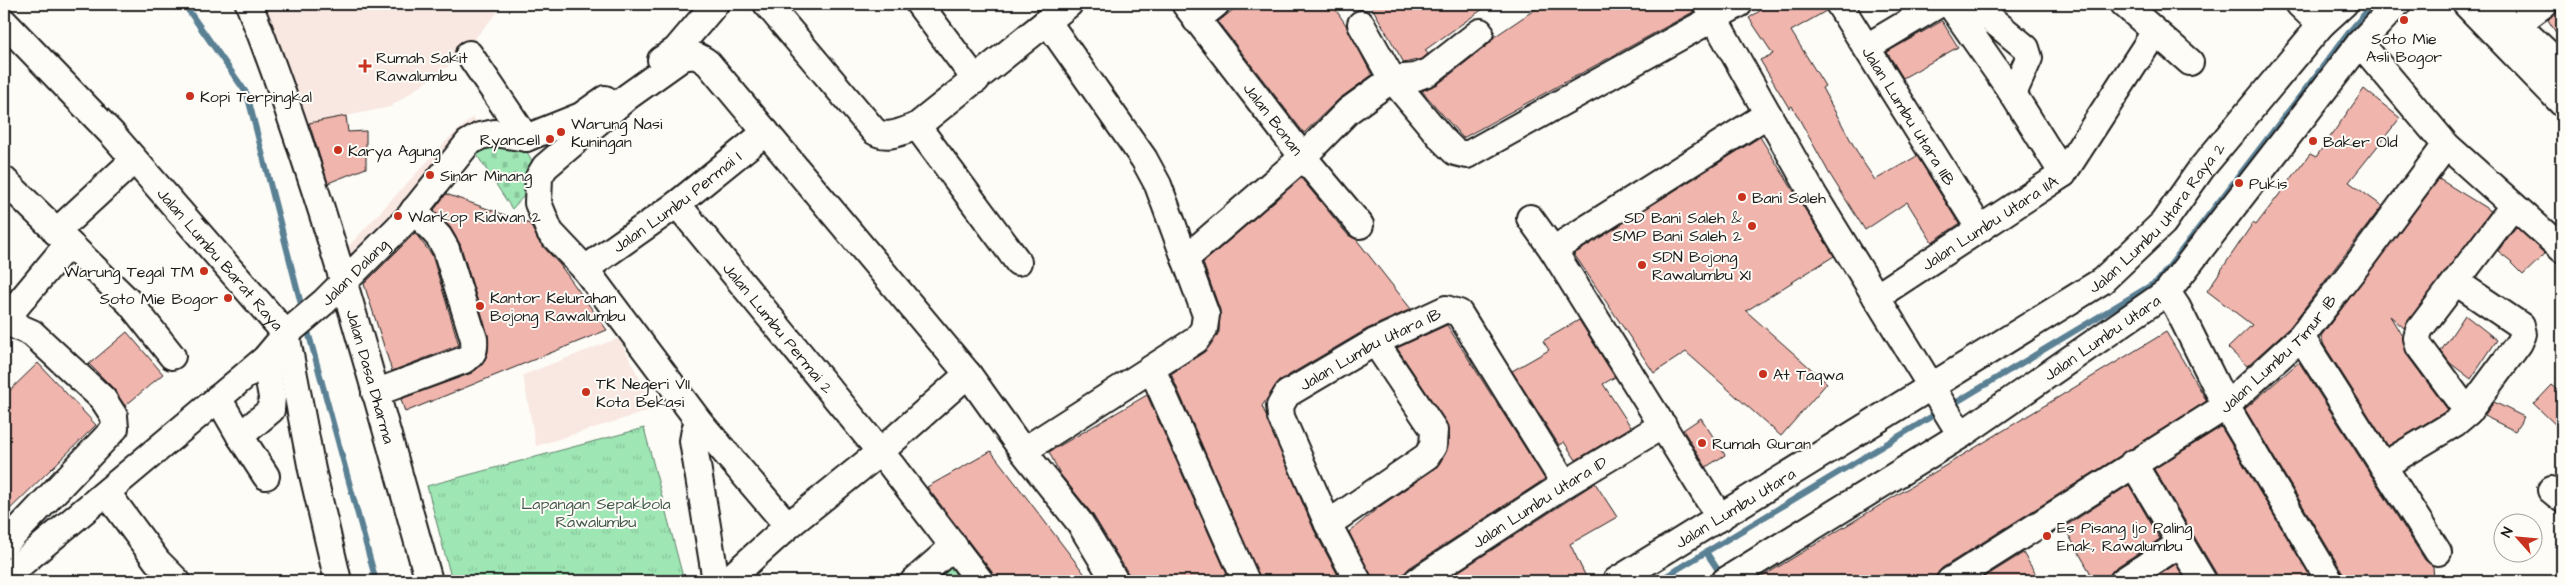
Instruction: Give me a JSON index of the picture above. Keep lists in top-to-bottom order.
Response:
{
  "streets": {
    "street": [
      "Jalan Lumbu Utara IIB",
      "Jalan Bonan",
      "Jalan Lumbu Permai I",
      "Jalan Lumbu Utara Raya 2",
      "Jalan Lumbu Utara IIA",
      "Jalan Lumbu Barat Raya",
      "Jalan Dalang",
      "Jalan Lumbu Permai 2",
      "Jalan Lumbu Utara",
      "Jalan Lumbu Utara IB",
      "Jalan Lumbu Timur 1B",
      "Jalan Dasa Dharma",
      "Jalan Lumbu Utara 1D"
    ]
  },
  "crossings": [
    ["Jalan Lumbu Utara IIB", "Jalan Lumbu Utara IIA"],
    ["Jalan Lumbu Permai I", "Jalan Lumbu Permai 2"],
    ["Jalan Lumbu Utara Raya 2", "Jalan Lumbu Utara"],
    ["Jalan Lumbu Barat Raya", "Jalan Dalang"],
    ["Jalan Dalang", "Jalan Dasa Dharma"],
    ["Jalan Lumbu Utara IB", "Jalan Lumbu Utara 1D"]
  ],
  "parks": ["Lapangan Sepakbola Rawalumbu"],
  "places": {
    "other": [
      "Soto Mie Asli Bogor",
      "Kopi Terpingkal",
      "Warung Nasi Kuningan",
      "Ryancell",
      "Baker Old",
      "Karya Agung",
      "Sinar Minang",
      "Pukis",
      "Bani Saleh",
      "Warkop Ridwan 2",
      "SD Bani Saleh & SMP Bani Saleh 2",
      "SDN Bojong Rawalumbu XI",
      "Warung Tegal TM",
      "Soto Mie Bogor",
      "Kantor Kelurahan Bojong Rawalumbu",
      "At Taqwa",
      "TK Negeri VII Kota Bekasi",
      "Rumah Quran",
      "Es Pisang Ijo Paling Enak, Rawalumbu"
    ],
    "health": ["Rumah Sakit Rawalumbu"]
  },
  "north": "top left"
}
